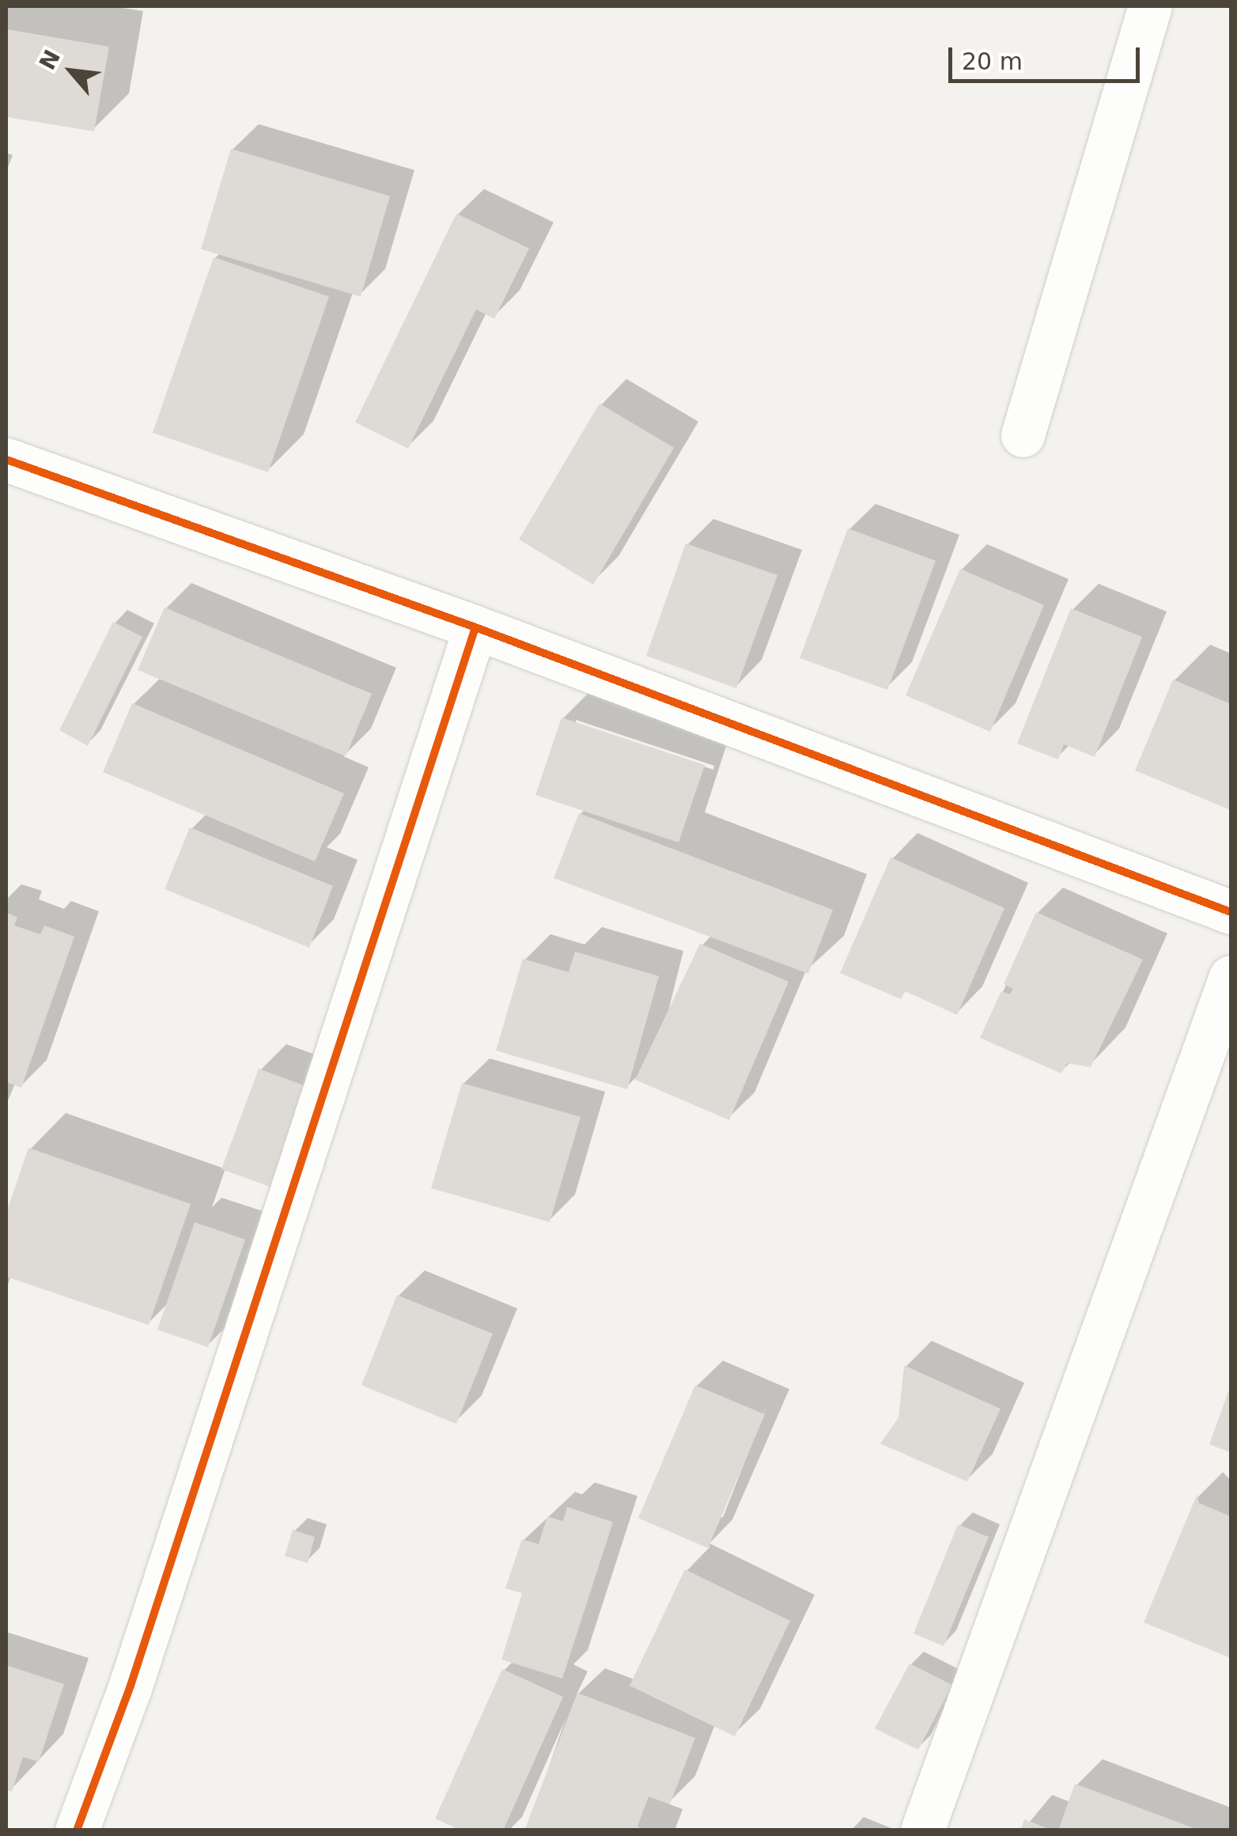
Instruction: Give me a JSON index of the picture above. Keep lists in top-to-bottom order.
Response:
{
  "scale_bar": "20 m",
  "north": "top left"
}
